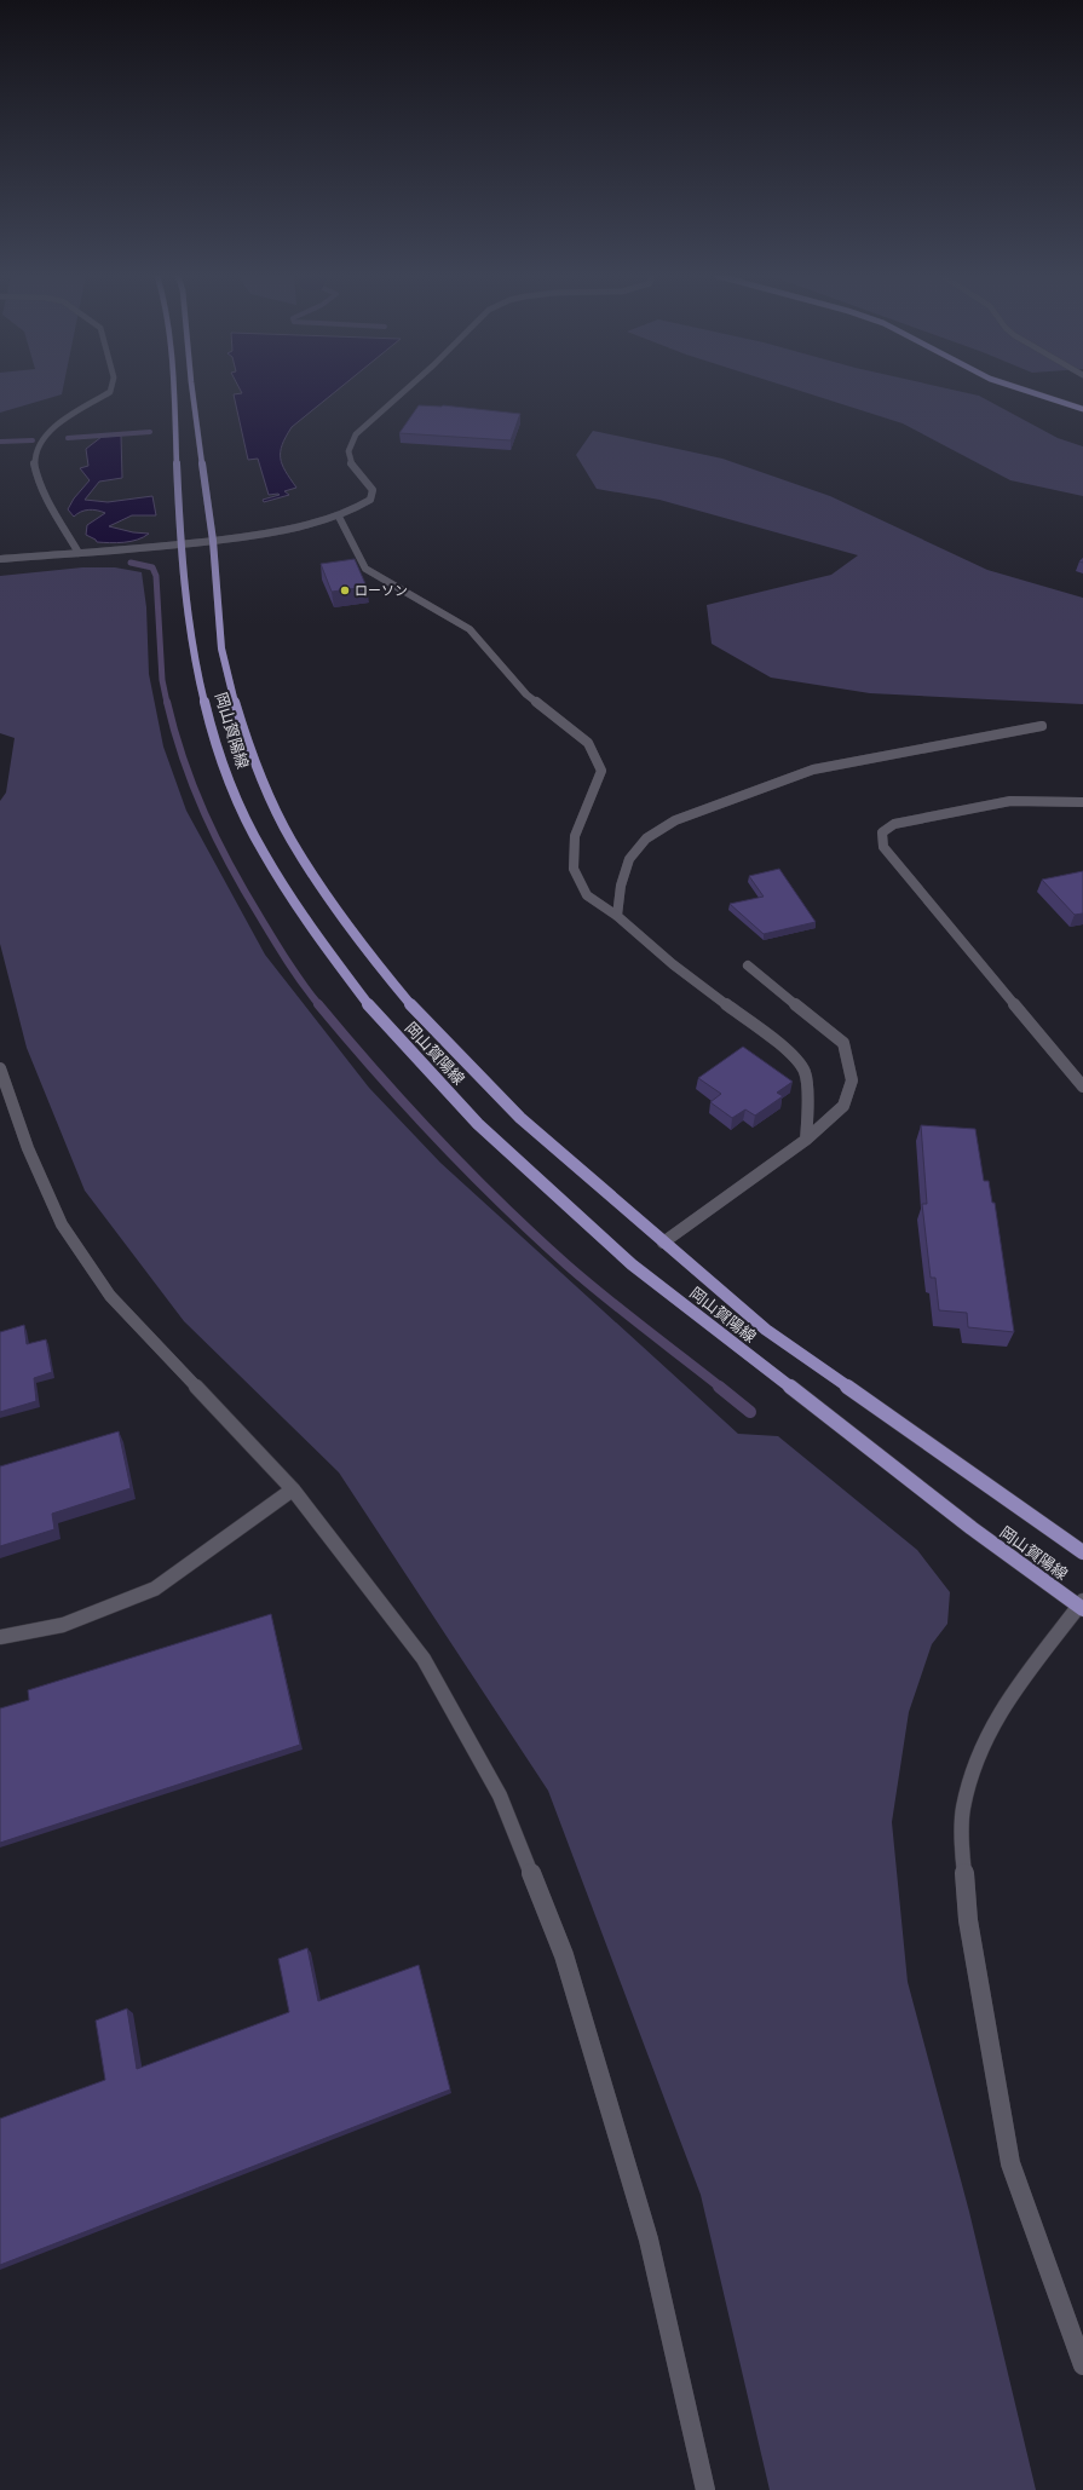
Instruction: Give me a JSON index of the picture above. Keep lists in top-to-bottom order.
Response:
{
  "streets": {
    "main road": ["岡山賀陽線"]
  },
  "places": ["ローソン"]
}
